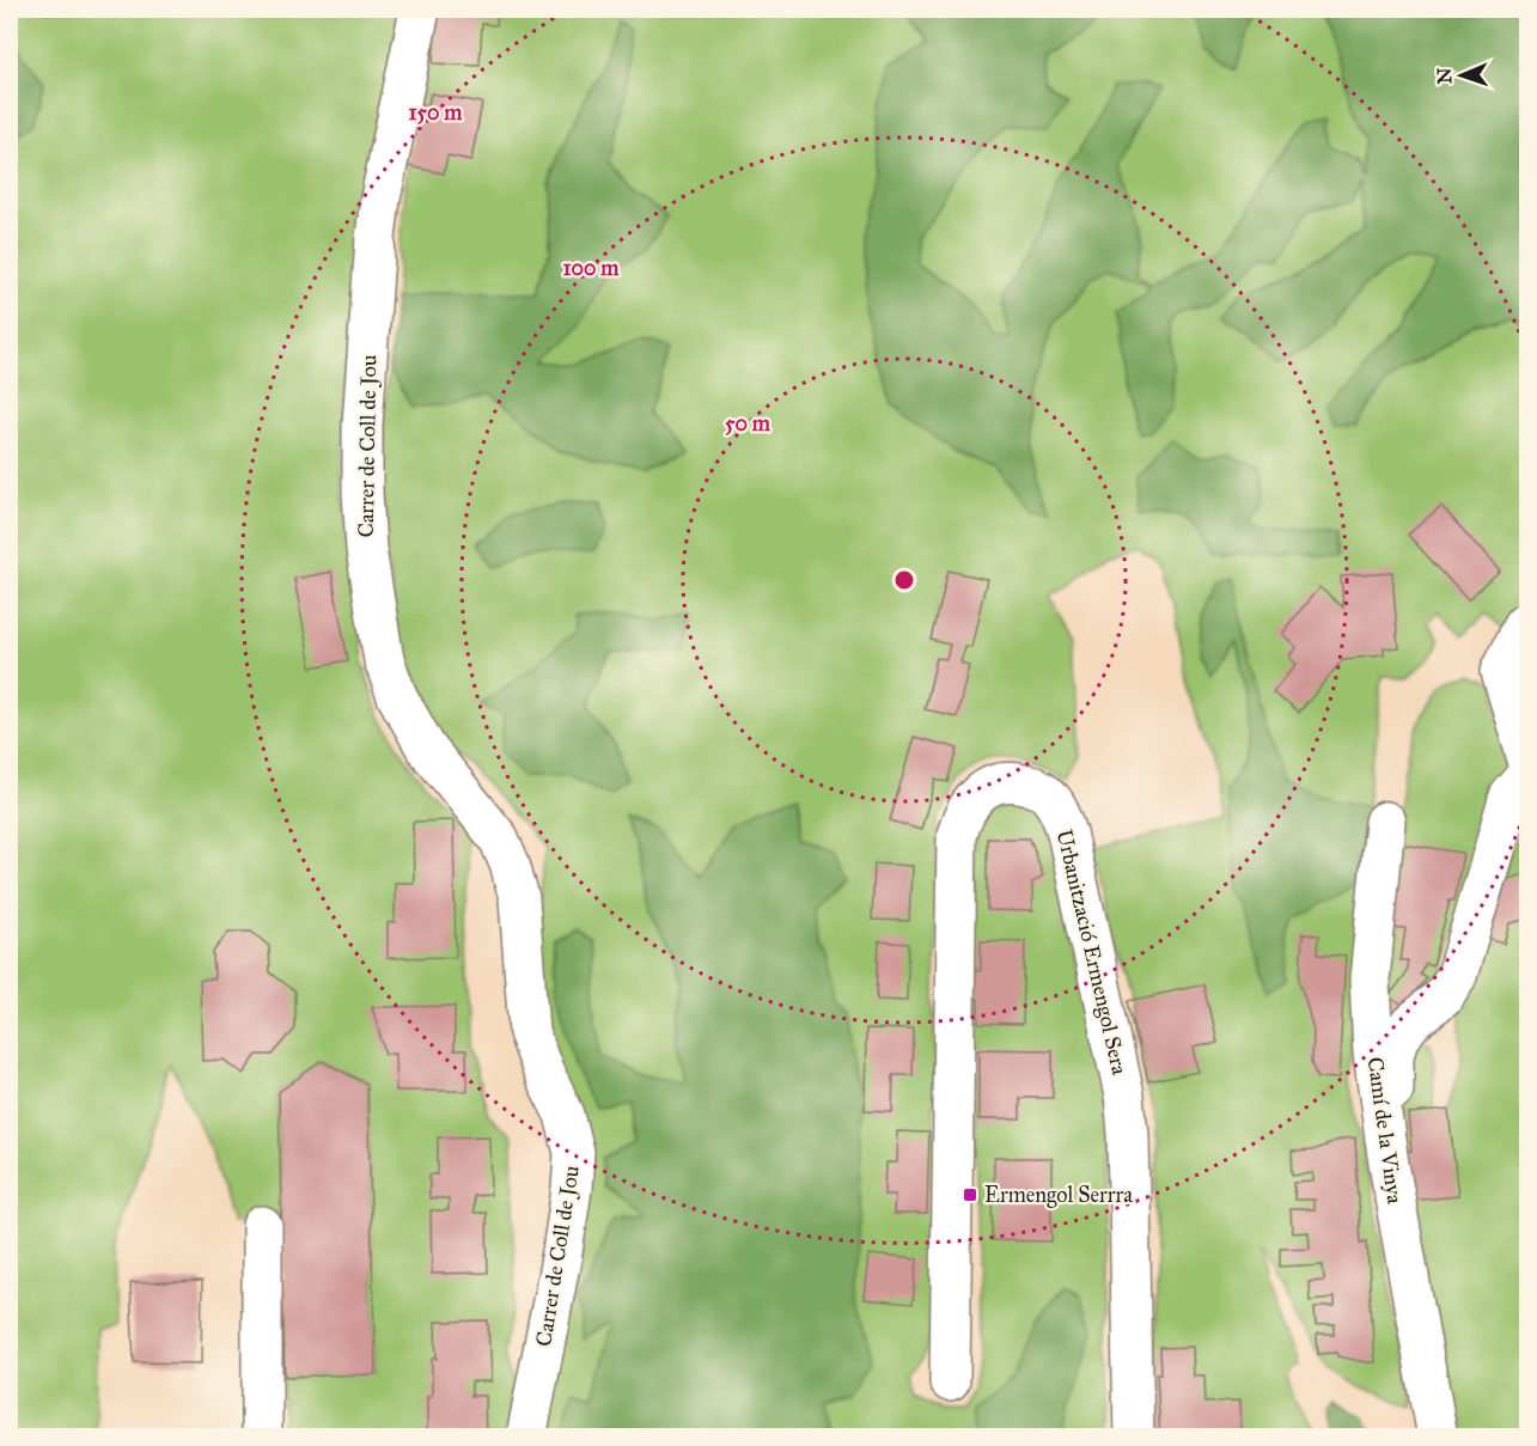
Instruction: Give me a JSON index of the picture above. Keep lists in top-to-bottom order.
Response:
{
  "streets": {
    "street": ["Carrer de Coll de Jou", "Urbanització Ermengol Sera", "Camí de la Vinya"]
  },
  "places": {
    "transit": ["Ermengol Serrra"]
  },
  "north": "left",
  "rings": ["150 m", "100 m", "50 m"]
}
